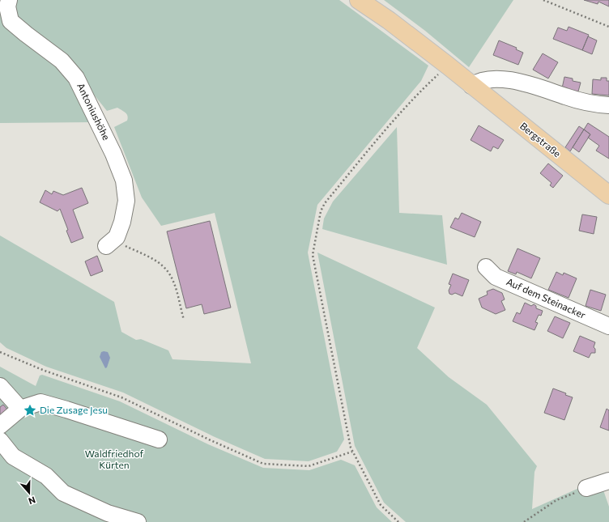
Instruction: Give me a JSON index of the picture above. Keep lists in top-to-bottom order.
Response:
{
  "streets": {
    "main road": ["Bergstraße"],
    "street": ["Antoniushöhe", "Auf dem Steinacker"]
  },
  "parks": ["Waldfriedhof Kürten"],
  "places": {
    "place": ["Die Zusage Jesu"]
  },
  "north": "bottom"
}
